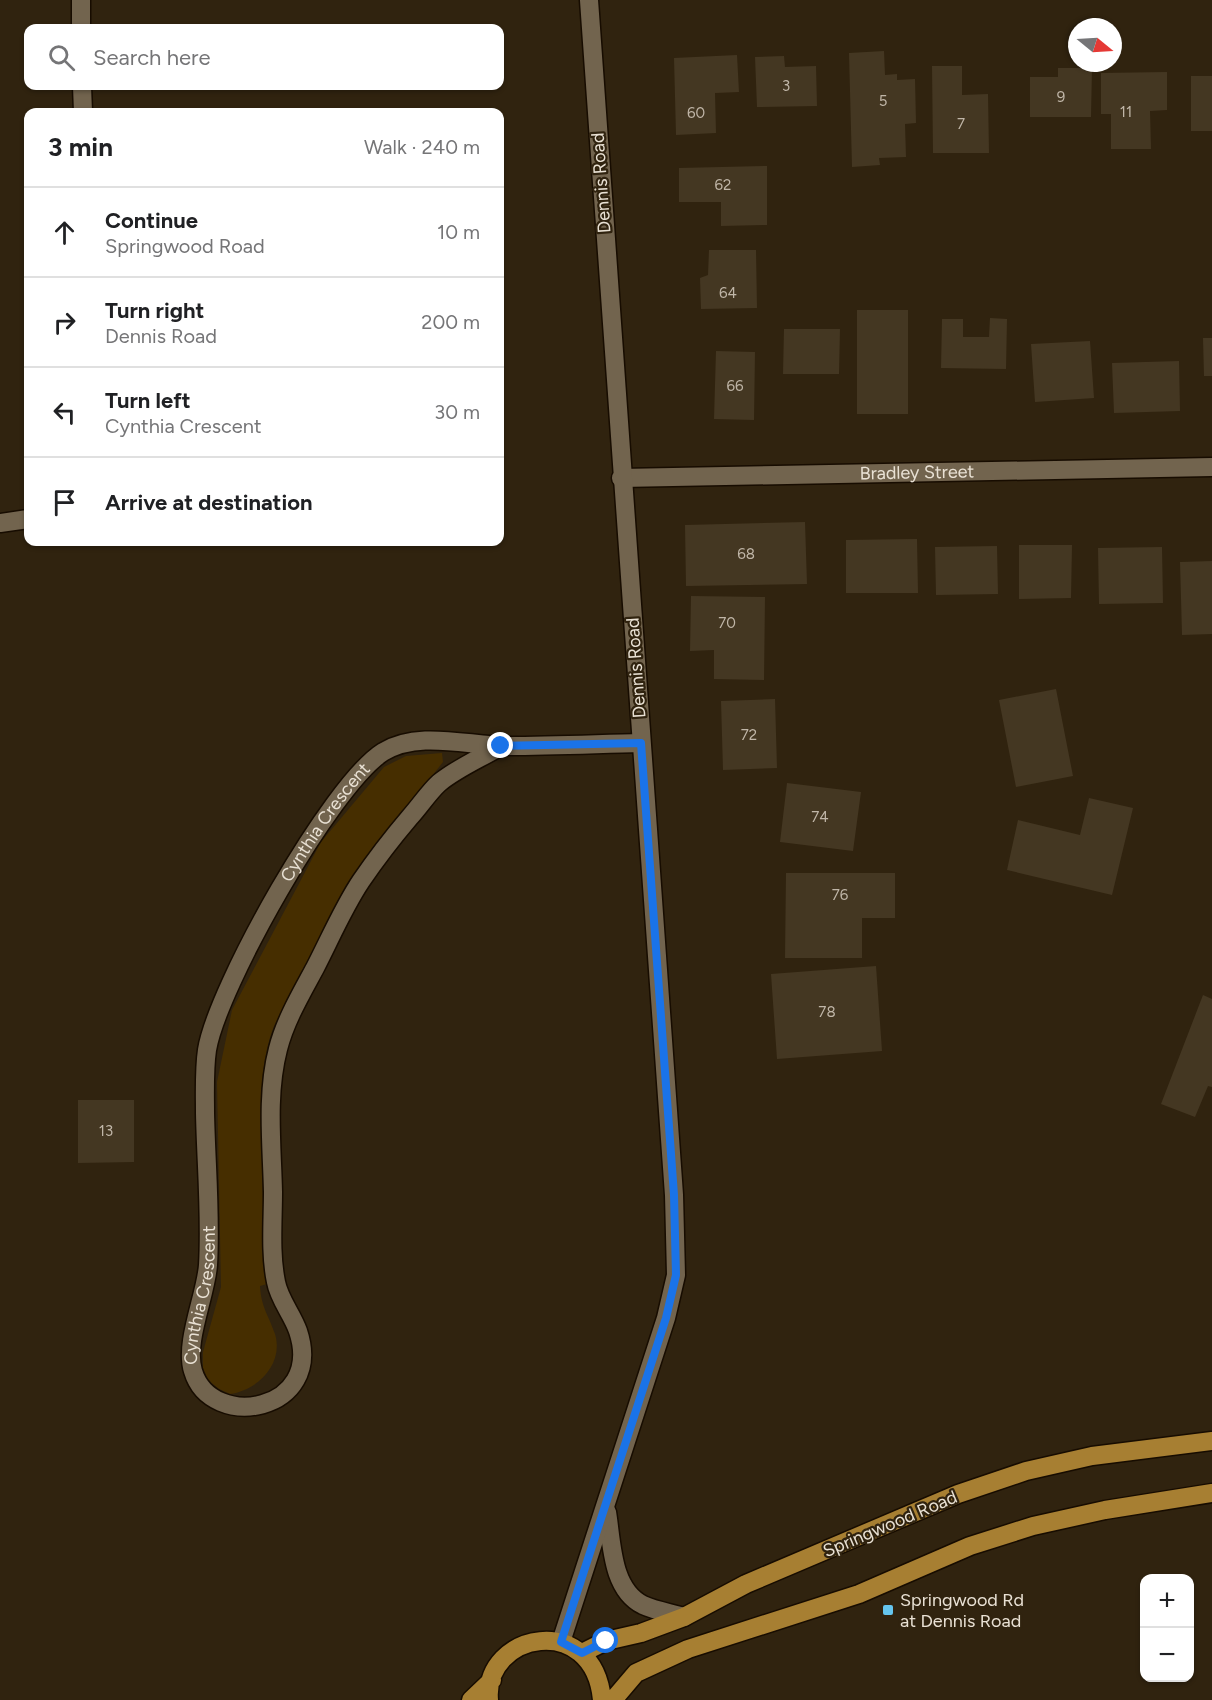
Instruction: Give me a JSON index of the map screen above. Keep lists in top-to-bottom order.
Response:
{
  "streets": {
    "main road": ["Springwood Road"],
    "street": ["Dennis Road", "Bradley Street", "Cynthia Crescent"]
  },
  "crossings": [
    ["Dennis Road", "Bradley Street"],
    ["Dennis Road", "Cynthia Crescent"]
  ],
  "places": {
    "transit": ["Springwood Rd at Dennis Road"]
  },
  "house_numbers": [
    "3",
    "9",
    "5",
    "11",
    "60",
    "7",
    "62",
    "64",
    "66",
    "68",
    "70",
    "72",
    "74",
    "76",
    "78",
    "13"
  ],
  "north": "right",
  "page": {
    "search": "Search here",
    "heading": ["3 min", "Walk · 240 m"],
    "list": [
      ["Continue", "Springwood Road", "10 m"],
      ["Turn right", "Dennis Road", "200 m"],
      ["Turn left", "Cynthia Crescent", "30 m"],
      "Arrive at destination"
    ],
    "map_buttons": ["+", "−"]
  }
}
